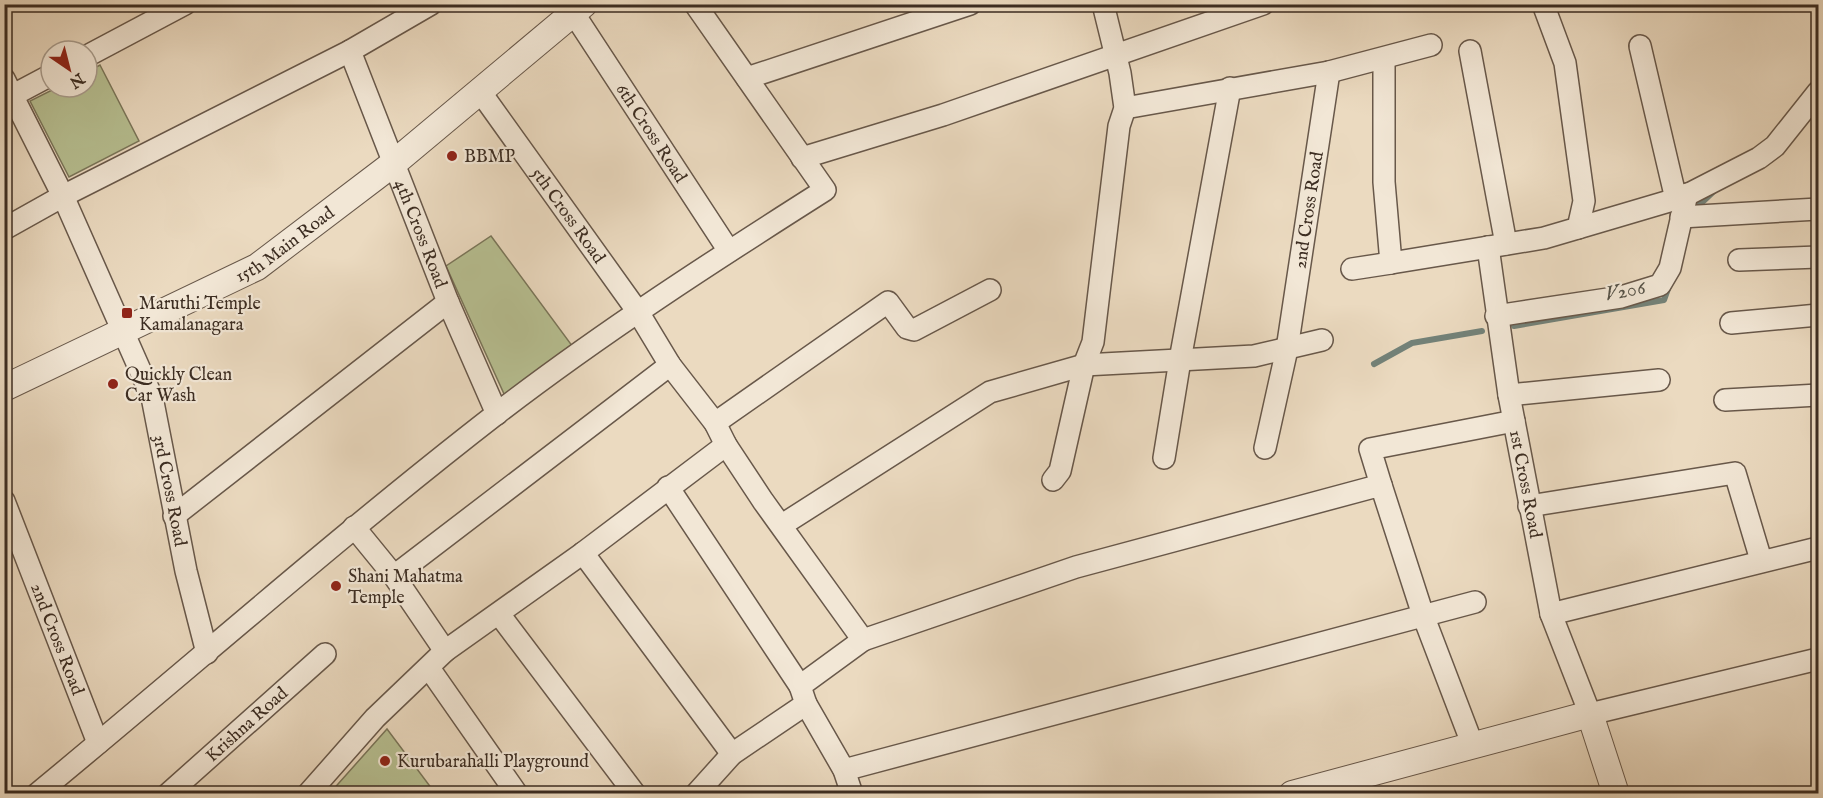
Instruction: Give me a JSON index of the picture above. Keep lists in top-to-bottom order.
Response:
{
  "streets": {
    "street": [
      "6th Cross Road",
      "2nd Cross Road",
      "5th Cross Road",
      "4th Cross Road",
      "15th Main Road",
      "1st Cross Road",
      "3rd Cross Road",
      "Krishna Road"
    ]
  },
  "crossings": [
    ["6th Cross Road", "15th Main Road"],
    ["5th Cross Road", "15th Main Road"],
    ["4th Cross Road", "15th Main Road"],
    ["15th Main Road", "3rd Cross Road"]
  ],
  "water": ["V206"],
  "places": {
    "other": [
      "BBMP",
      "Quickly Clean Car Wash",
      "Shani Mahatma Temple",
      "Kurubarahalli Playground"
    ],
    "transit": ["Maruthi Temple Kamalanagara"]
  },
  "north": "bottom right"
}
